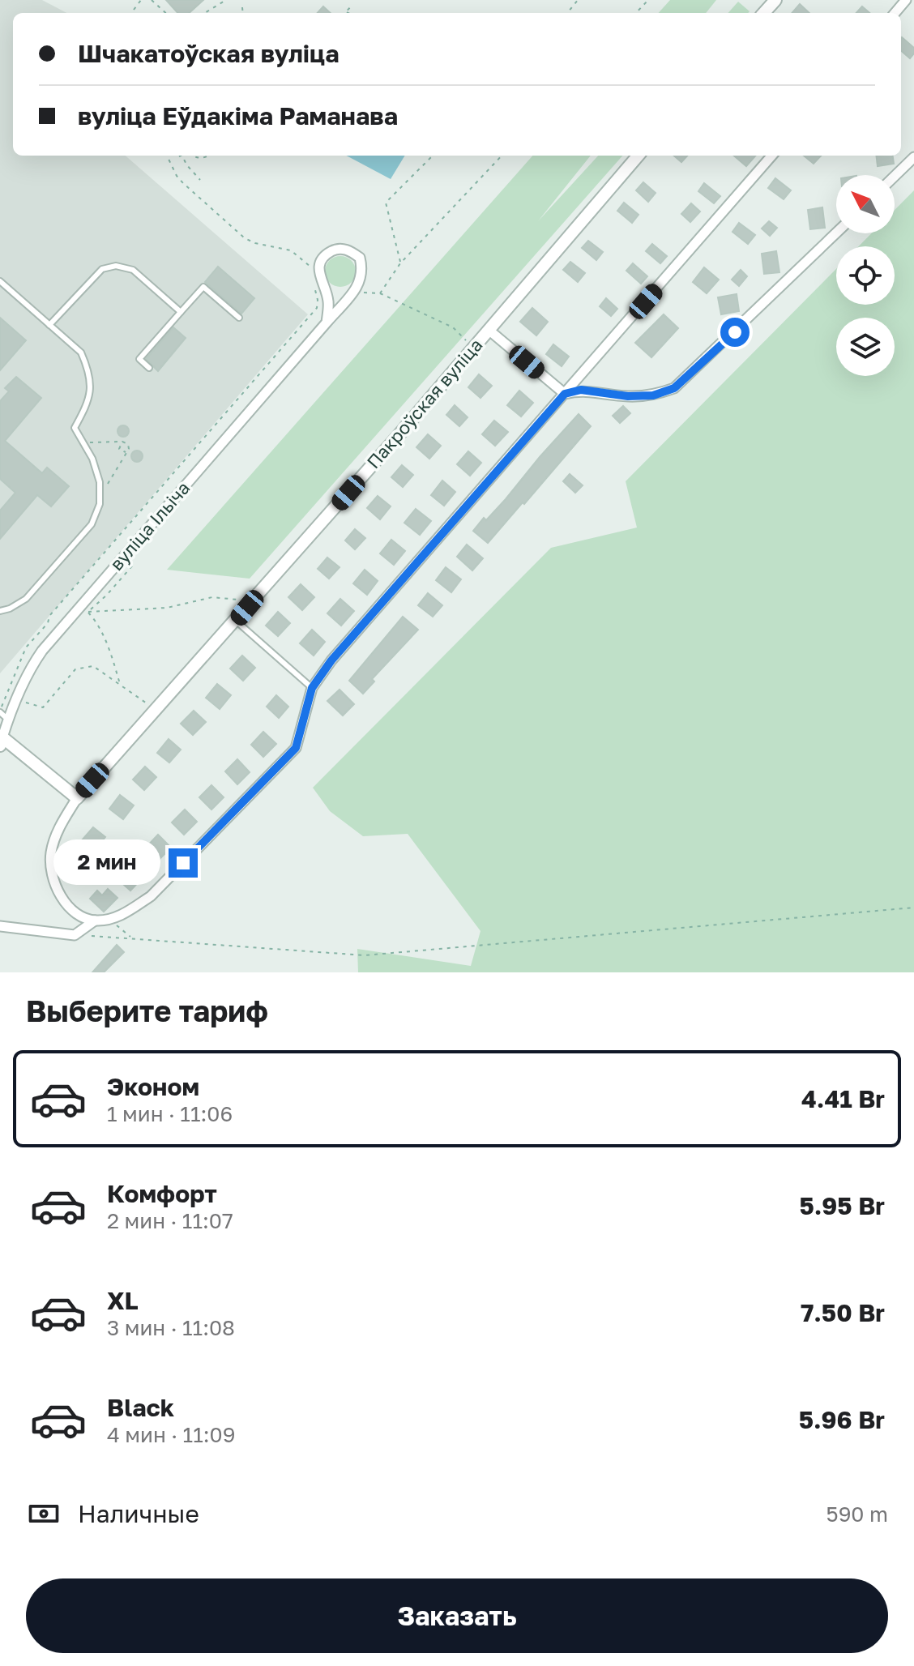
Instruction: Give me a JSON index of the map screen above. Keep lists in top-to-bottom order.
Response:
{
  "streets": {
    "street": ["Пакроўская вуліца", "вуліца Ільіча"]
  },
  "north": "top left",
  "page": {
    "banner": ["Шчакатоўская вуліца", "вуліца Еўдакіма Раманава"],
    "bubble": "2 мин",
    "heading": "Выберите тариф",
    "list": [
      {
        "name": "Эконом",
        "note": "1 мин · 11:06",
        "value": "4.41 Br"
      },
      {
        "name": "Комфорт",
        "note": "2 мин · 11:07",
        "value": "5.95 Br"
      },
      {
        "name": "XL",
        "note": "3 мин · 11:08",
        "value": "7.50 Br"
      },
      {
        "name": "Black",
        "note": "4 мин · 11:09",
        "value": "5.96 Br"
      }
    ],
    "pay": ["Наличные", "590 m"],
    "buttons": "Заказать"
  }
}
